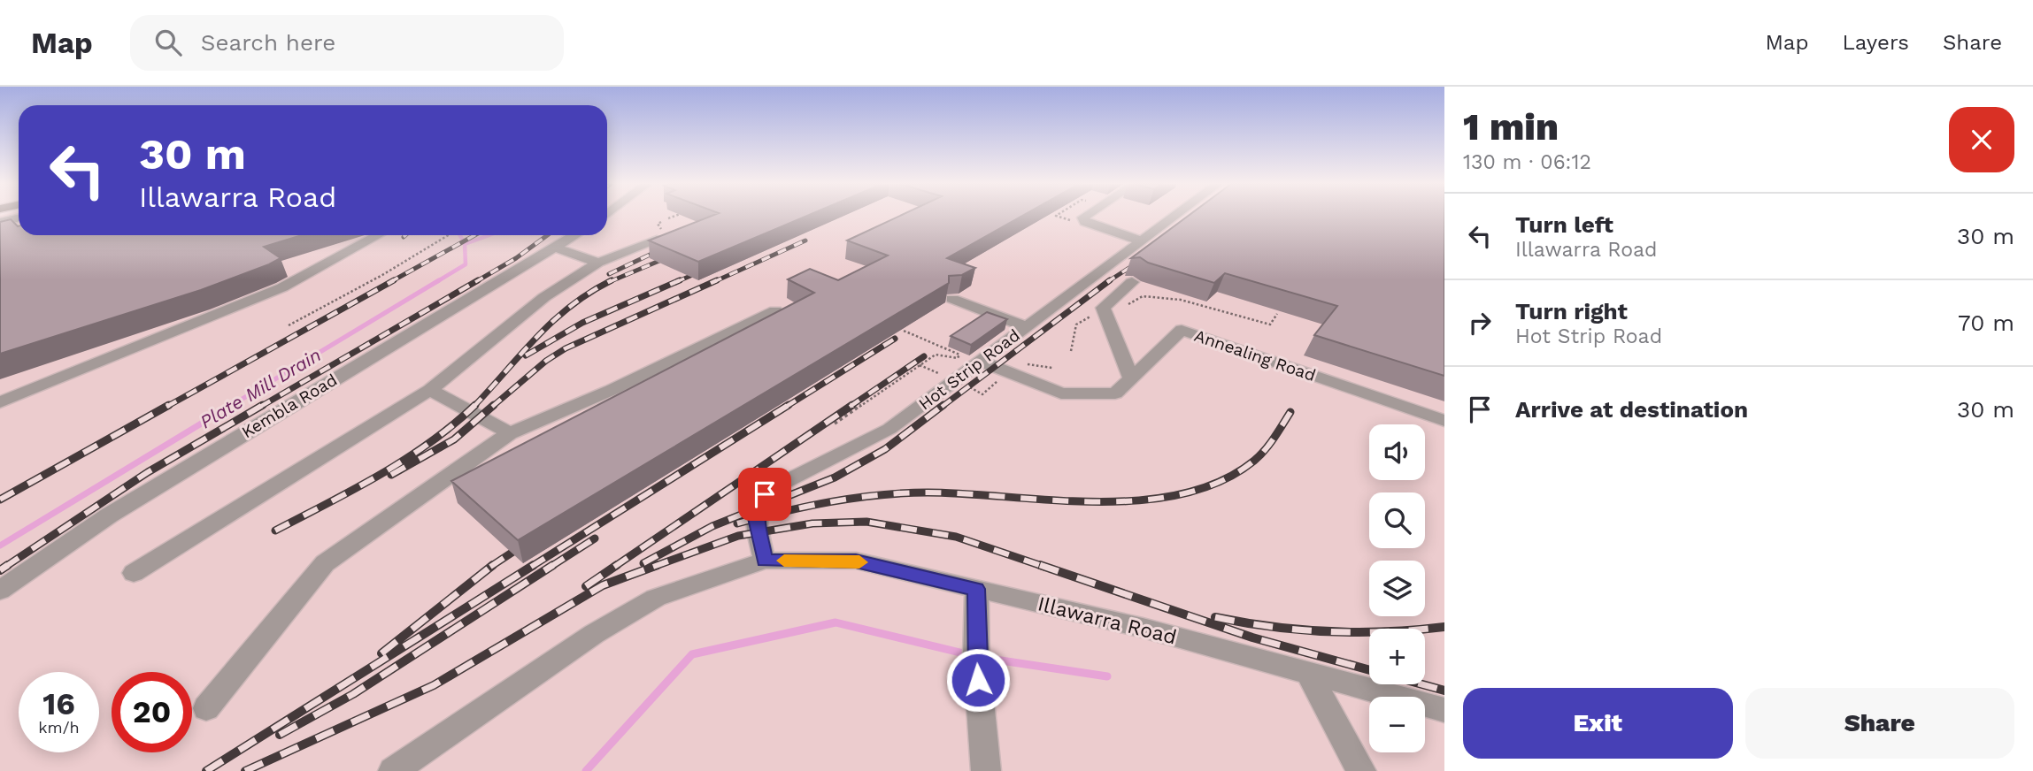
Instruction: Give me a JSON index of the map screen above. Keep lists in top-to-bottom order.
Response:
{
  "streets": {
    "street": [
      "Annealing Road",
      "Hot Strip Road",
      "Kembla Road",
      "Illawarra Road"
    ]
  },
  "crossings": [
    ["Annealing Road", "Hot Strip Road"],
    ["Hot Strip Road", "Illawarra Road"]
  ],
  "water": ["Plate Mill Drain"],
  "page": {
    "header": "Map",
    "search": "Search here",
    "nav": ["Map", "Layers", "Share"],
    "heading": ["1 min", "130 m · 06:12"],
    "turn": ["30 m", "Illawarra Road"],
    "list": [
      {
        "name": "Turn left",
        "note": "Illawarra Road",
        "value": "30 m"
      },
      {
        "name": "Turn right",
        "note": "Hot Strip Road",
        "value": "70 m"
      },
      {
        "name": "Arrive at destination",
        "value": "30 m"
      }
    ],
    "map_buttons": ["+", "−"],
    "speed": "16 km/h",
    "limit": "20",
    "buttons": ["Exit", "Share"]
  }
}
